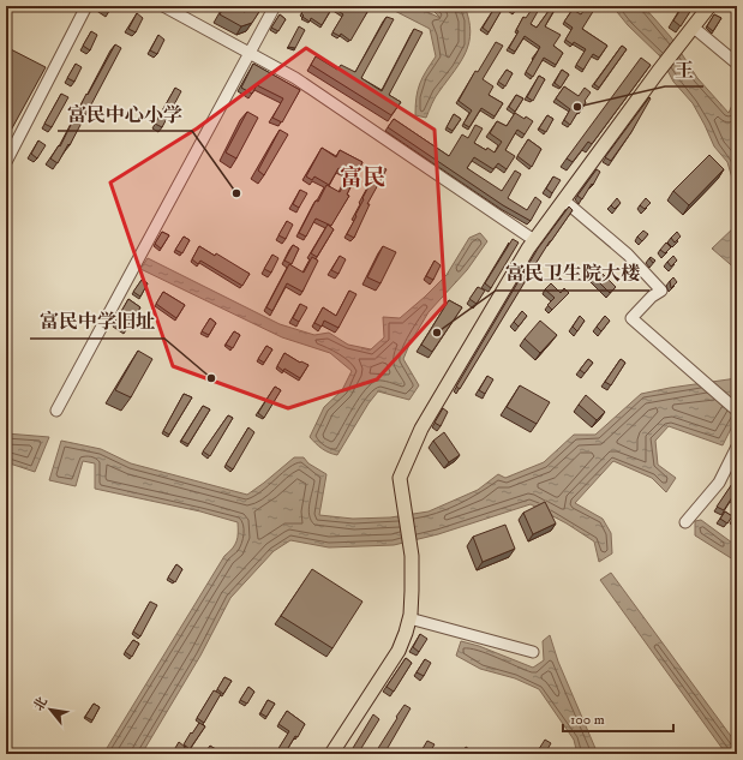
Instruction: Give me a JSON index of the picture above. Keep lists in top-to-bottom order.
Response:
{
  "districts": ["富民"],
  "places": [
    "王",
    "富民中心小学",
    "富民卫生院大楼",
    "富民中学旧址"
  ],
  "scale_bar": "100 m",
  "north": "top left"
}
